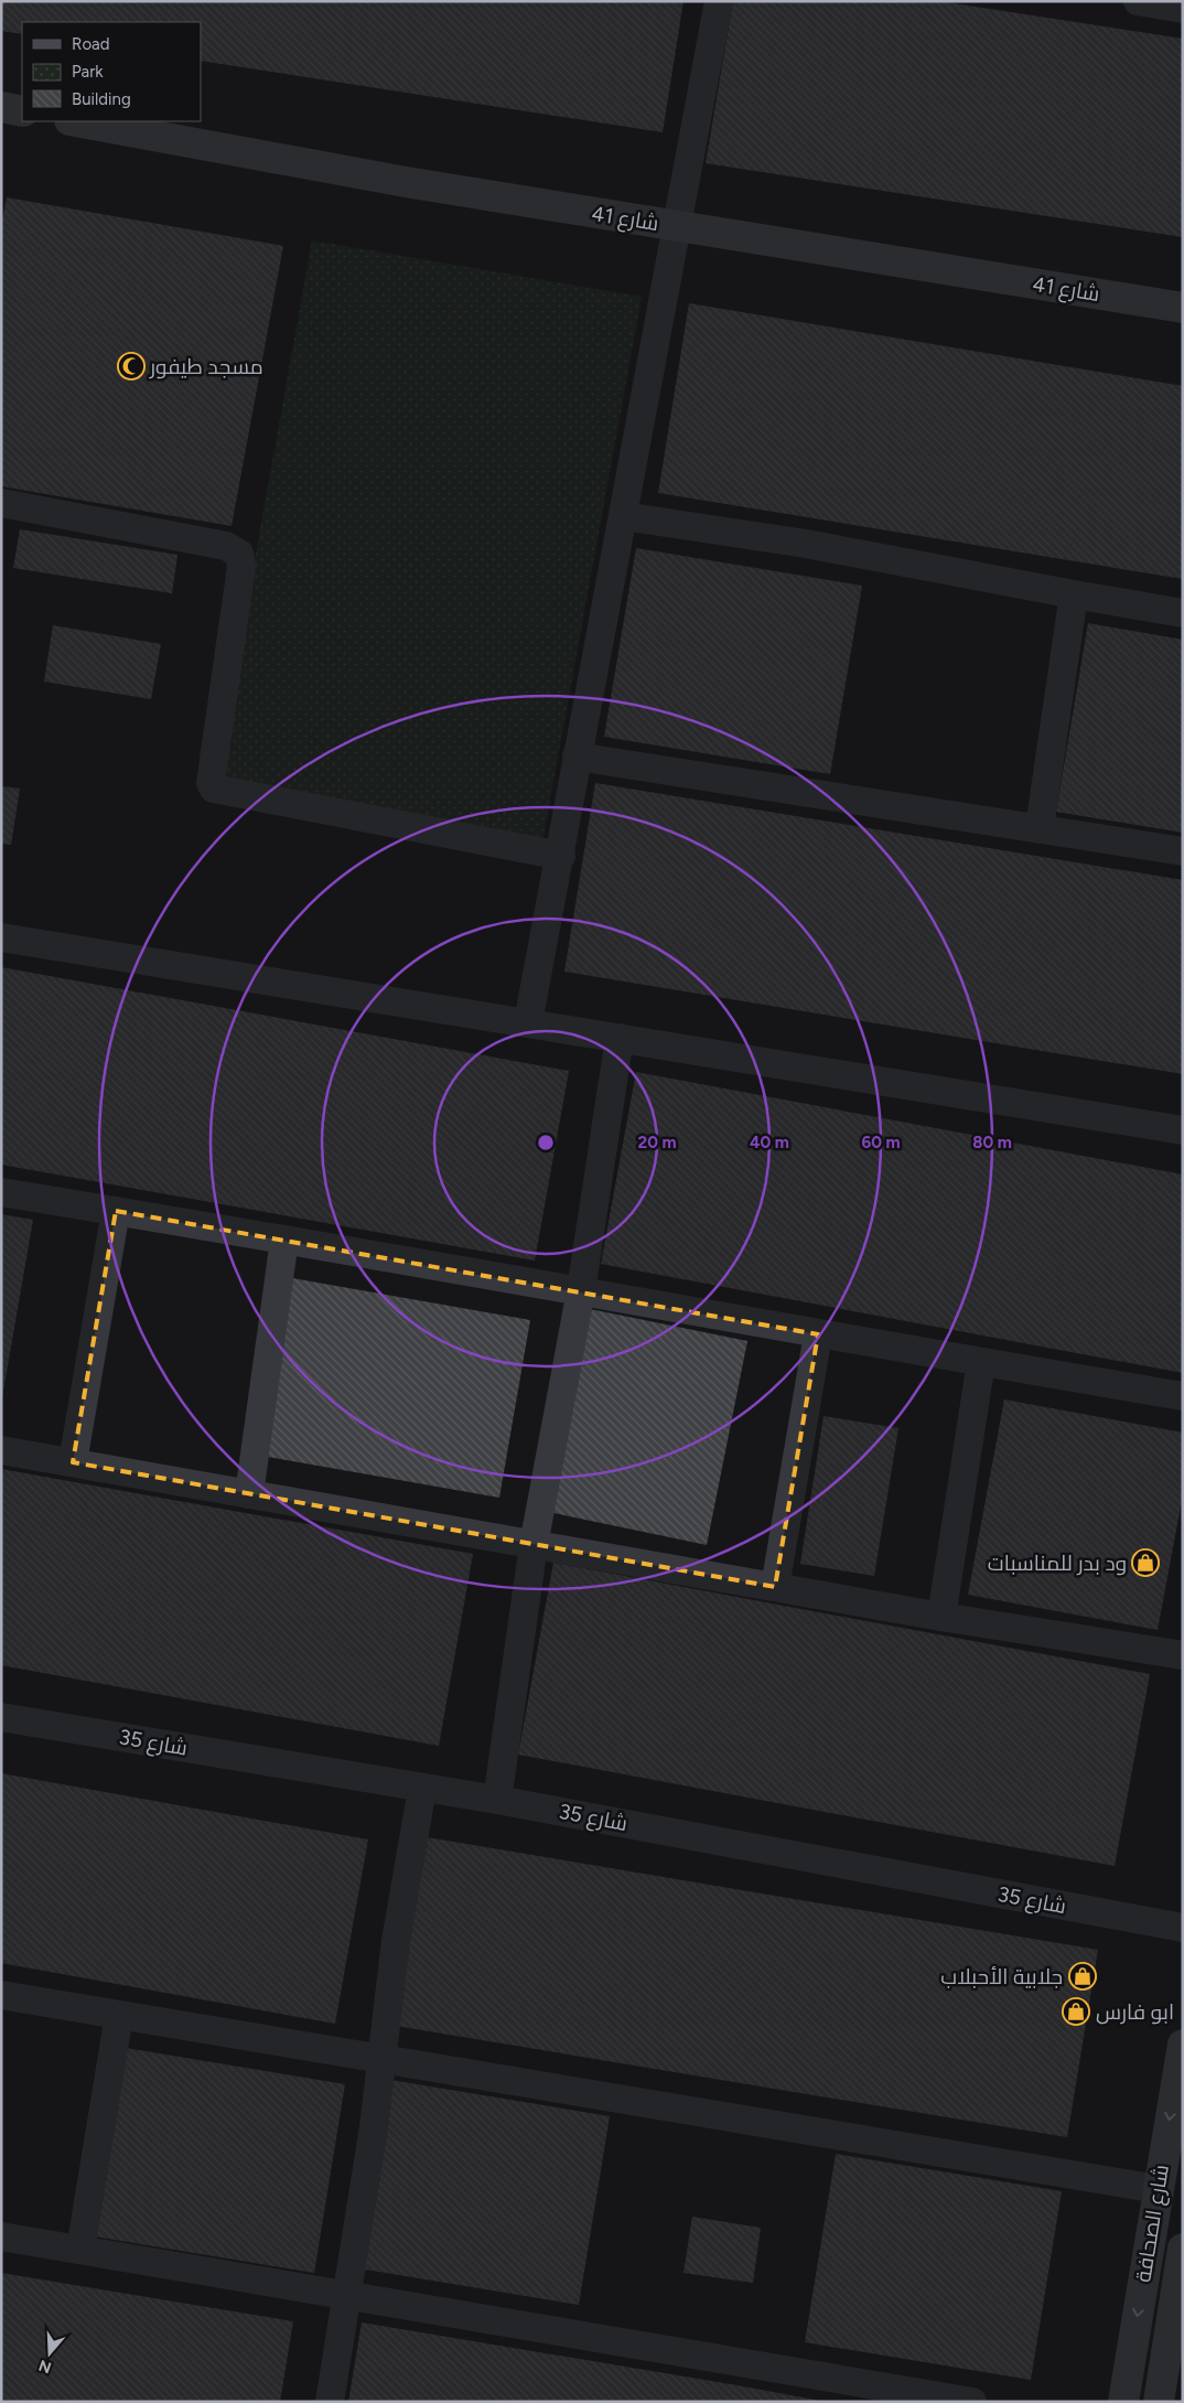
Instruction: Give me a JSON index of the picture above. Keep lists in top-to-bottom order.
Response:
{
  "streets": {
    "main road": ["شارع 41", "شارع الصحافة"],
    "street": ["شارع 35"]
  },
  "places": {
    "mosque": ["مسجد طيفور"],
    "shop": ["ود بدر للمناسبات", "جلابية الأحبلاب", "ابو فارس"]
  },
  "legend": ["Road", "Park", "Building"],
  "north": "bottom",
  "rings": [
    "20 m",
    "40 m",
    "60 m",
    "80 m"
  ]
}
